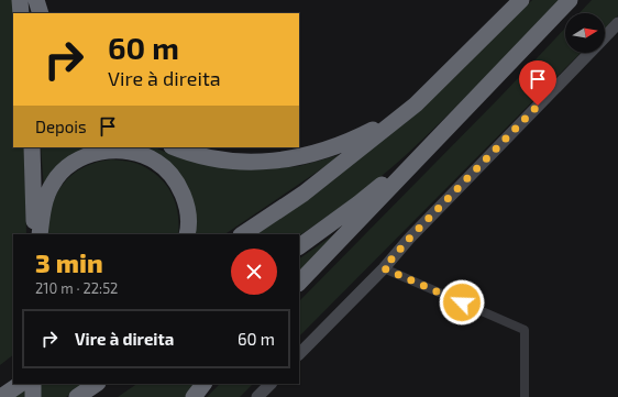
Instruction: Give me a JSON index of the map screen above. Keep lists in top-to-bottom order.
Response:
{
  "north": "right",
  "page": {
    "turn": ["60 m", "Vire à direita"],
    "then": "Depois",
    "heading": ["3 min", "210 m · 22:52"],
    "list": [
      {
        "name": "Vire à direita",
        "value": "60 m"
      }
    ]
  }
}
